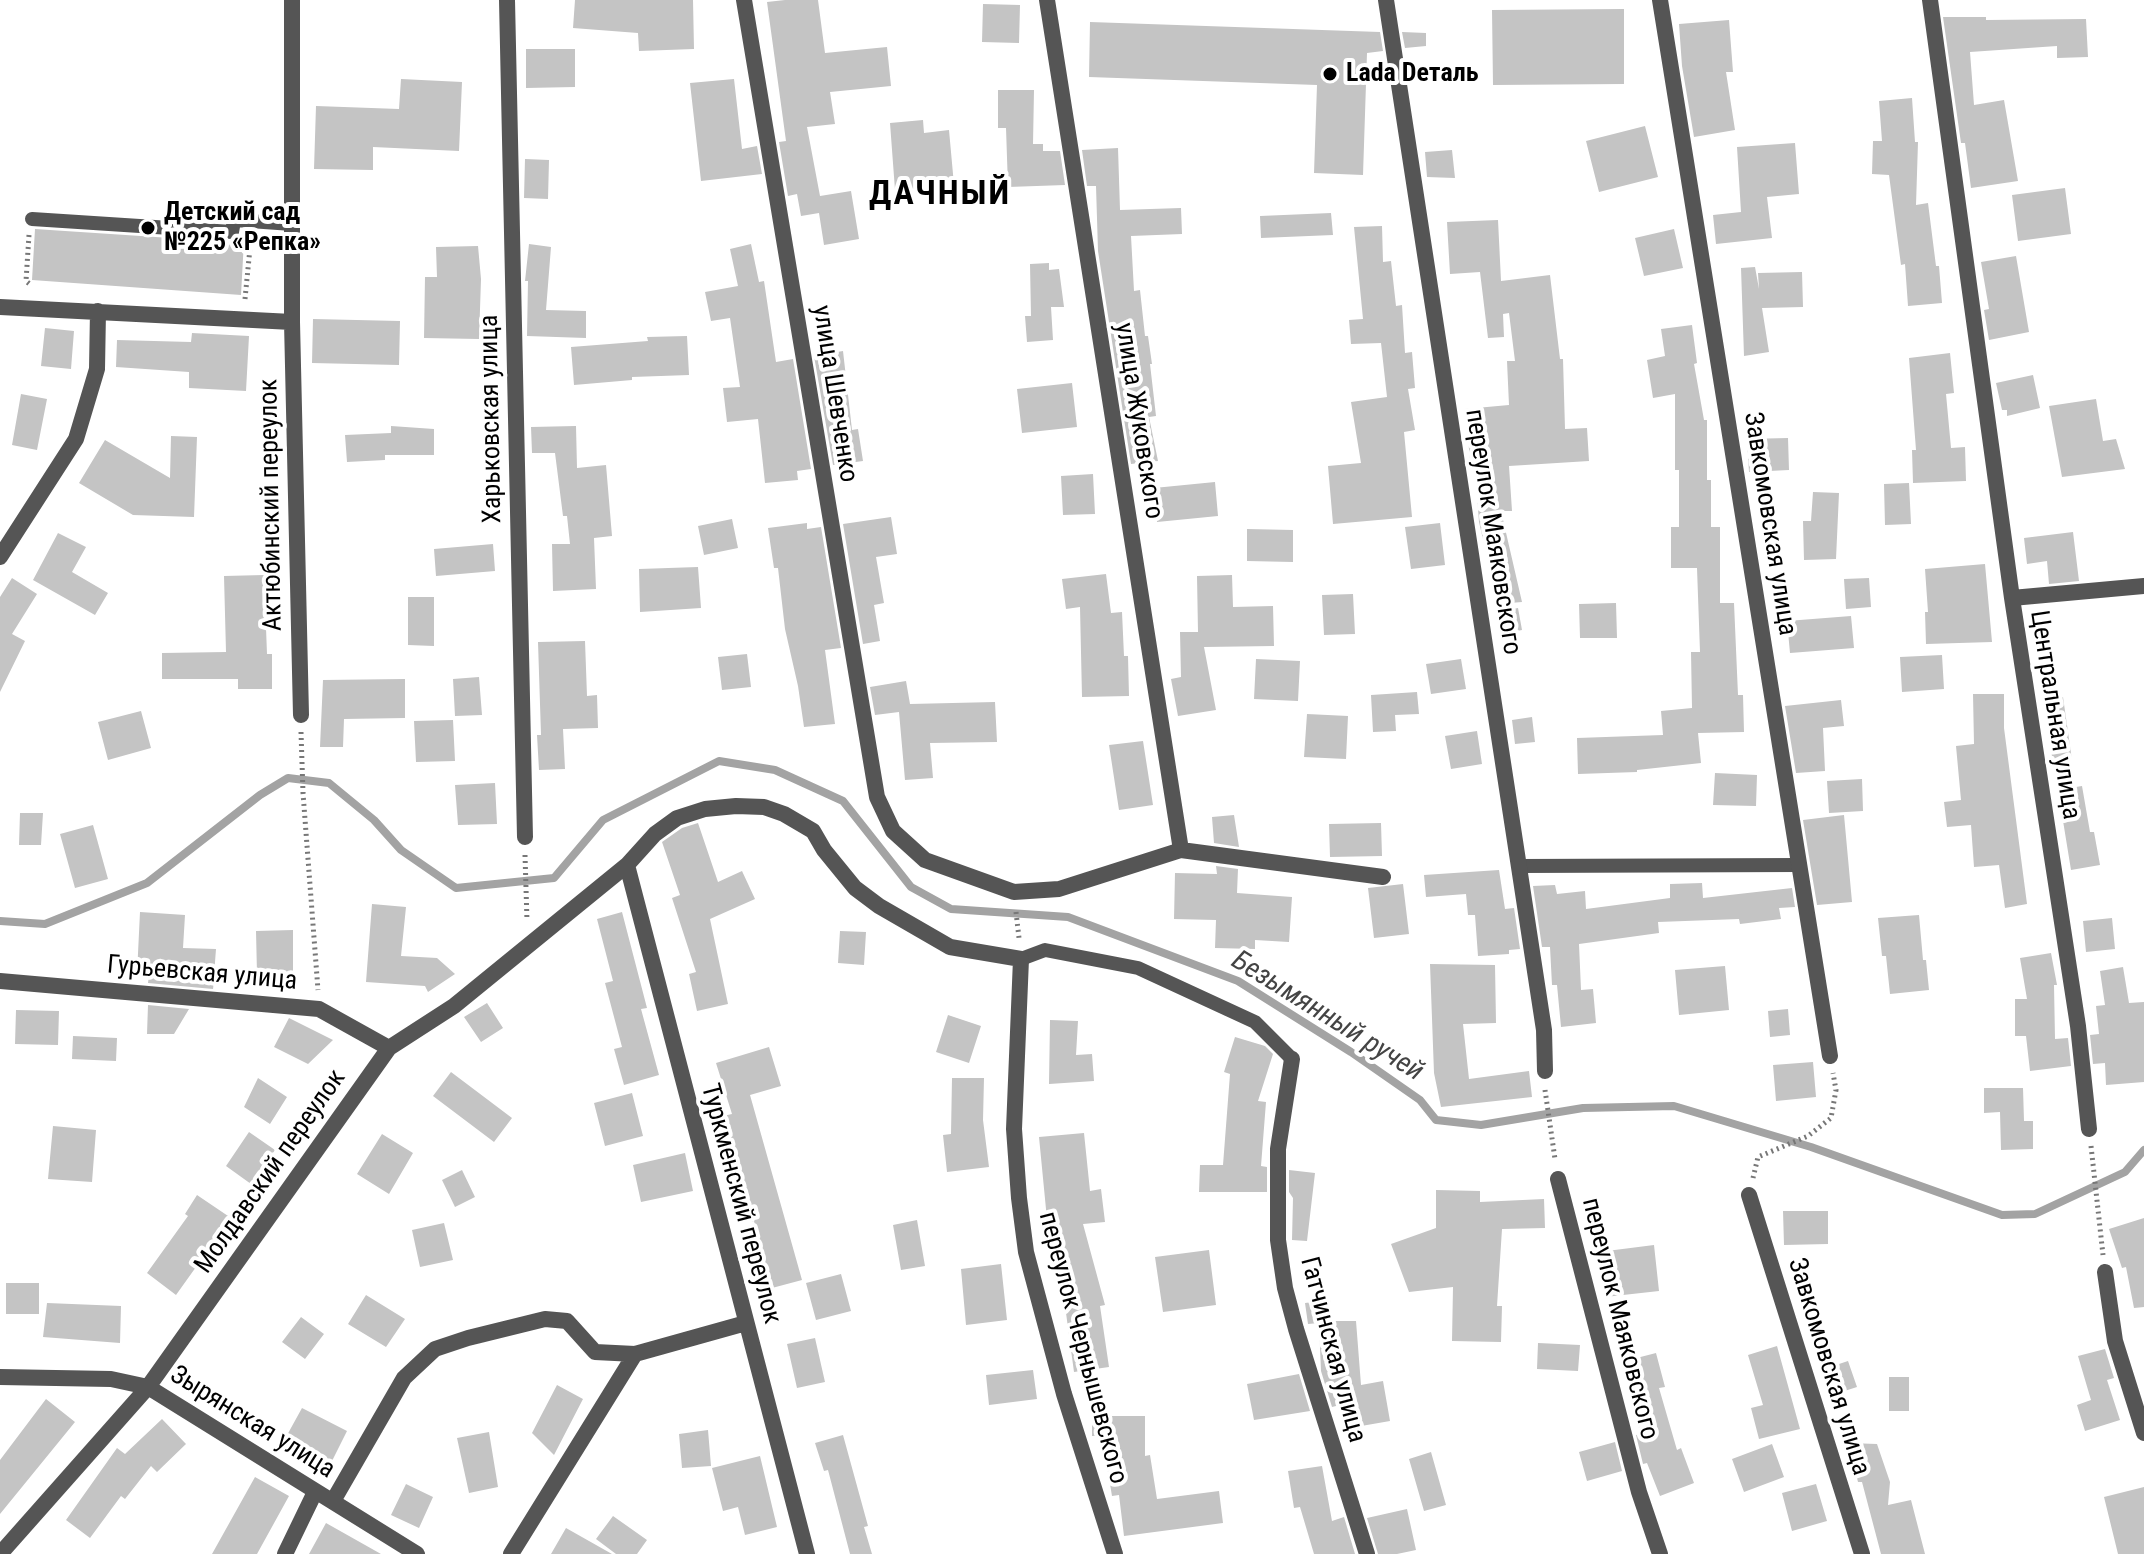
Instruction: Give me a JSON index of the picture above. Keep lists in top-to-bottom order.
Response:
{
  "streets": {
    "street": [
      "улица Шевченко",
      "Харьковская улица",
      "улица Жуковского",
      "Актюбинский переулок",
      "Завкомовская улица",
      "переулок Маяковского",
      "Центральная улица",
      "Гурьевская улица",
      "Молдавский переулок",
      "Туркменский переулок",
      "переулок Чернышевского",
      "Гатчинская улица",
      "Зырянская улица"
    ]
  },
  "crossings": [
    ["Гурьевская улица", "Молдавский переулок"],
    ["Молдавский переулок", "Туркменский переулок"],
    ["Молдавский переулок", "переулок Чернышевского"],
    ["Молдавский переулок", "Зырянская улица"]
  ],
  "districts": ["ДАЧНЫЙ"],
  "water": ["Безымянный ручей"],
  "places": ["Lada Dеталь", "Детский сад №225 «Репка»"]
}
